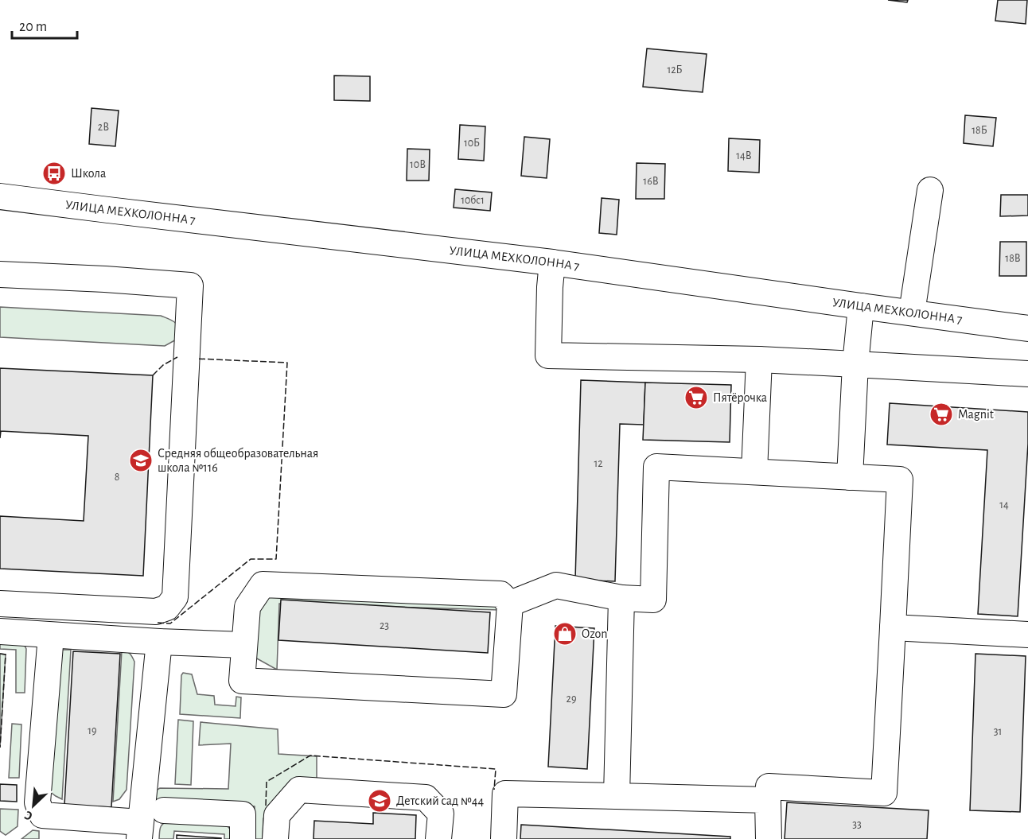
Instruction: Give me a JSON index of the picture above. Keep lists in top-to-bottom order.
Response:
{
  "streets": {
    "street": ["УЛИЦА МЕХКОЛОННА 7"]
  },
  "places": {
    "bus stop": ["Школа"],
    "supermarket": ["Пятёрочка", "Magnit"],
    "school or university": ["Средняя общеобразовательная школа №116", "Детский сад №44"],
    "shop": ["Ozon"]
  },
  "house_numbers": [
    "12Б",
    "2В",
    "18Б",
    "10Б",
    "14В",
    "10В",
    "16В",
    "10бс1",
    "18В",
    "12",
    "8",
    "14",
    "23",
    "29",
    "19",
    "31",
    "33"
  ],
  "scale_bar": "20 m",
  "north": "bottom left"
}
